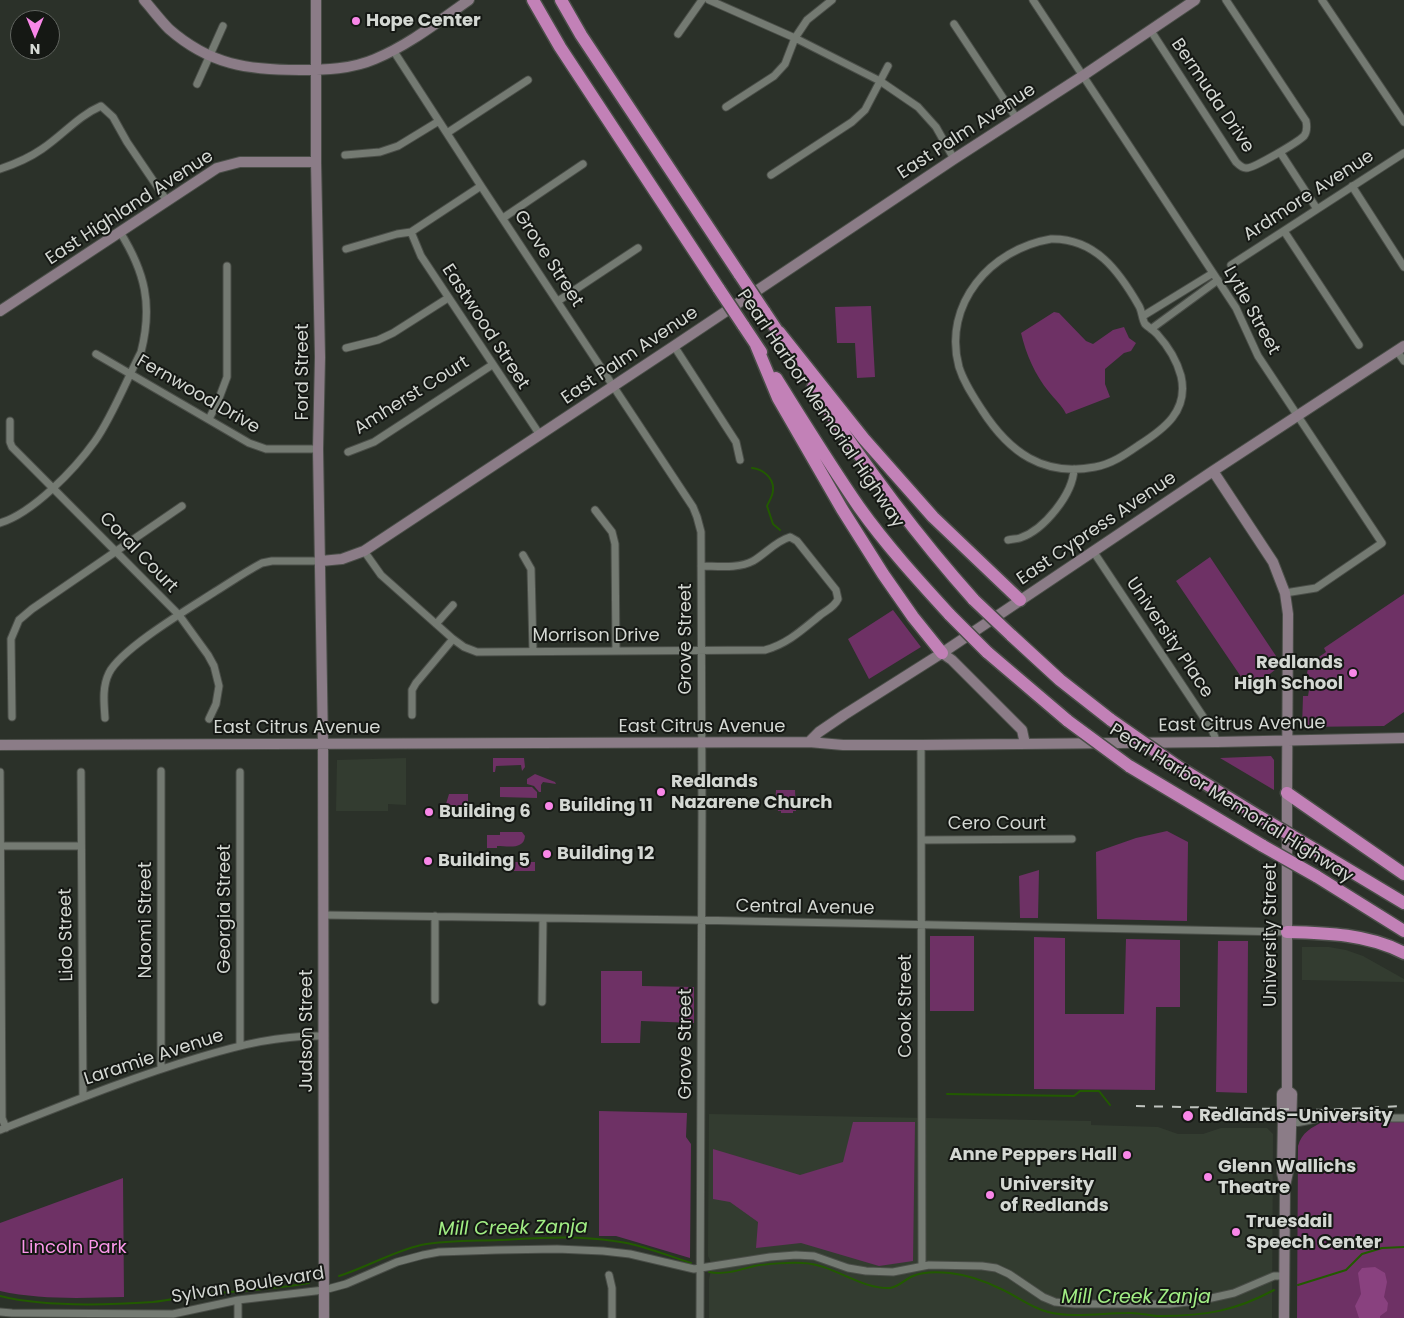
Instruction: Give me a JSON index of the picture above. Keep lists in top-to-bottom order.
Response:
{
  "streets": {
    "highway": ["Pearl Harbor Memorial Highway"],
    "main road": [
      "East Palm Avenue",
      "East Highland Avenue",
      "Ford Street",
      "East Cypress Avenue",
      "East Citrus Avenue",
      "University Street",
      "Judson Street"
    ],
    "street": [
      "Bermuda Drive",
      "Ardmore Avenue",
      "Grove Street",
      "Lytle Street",
      "Eastwood Street",
      "Fernwood Drive",
      "Amherst Court",
      "Coral Court",
      "Morrison Drive",
      "University Place",
      "Cero Court",
      "Central Avenue",
      "Georgia Street",
      "Naomi Street",
      "Lido Street",
      "Cook Street",
      "Laramie Avenue",
      "Sylvan Boulevard"
    ]
  },
  "crossings": [
    ["Bermuda Drive", "East Palm Avenue"],
    ["East Palm Avenue", "Grove Street"],
    ["East Palm Avenue", "Lytle Street"],
    ["East Palm Avenue", "Eastwood Street"],
    ["East Palm Avenue", "Ford Street"],
    ["East Palm Avenue", "Coral Court"],
    ["East Palm Avenue", "Morrison Drive"],
    ["East Highland Avenue", "Ford Street"],
    ["Grove Street", "Morrison Drive"],
    ["Grove Street", "East Citrus Avenue"],
    ["Grove Street", "Central Avenue"],
    ["Grove Street", "Sylvan Boulevard"],
    ["Lytle Street", "East Cypress Avenue"],
    ["Lytle Street", "University Street"],
    ["Eastwood Street", "Amherst Court"],
    ["Ford Street", "Fernwood Drive"],
    ["Ford Street", "East Citrus Avenue"],
    ["Ford Street", "Judson Street"],
    ["East Cypress Avenue", "University Place"],
    ["East Cypress Avenue", "East Citrus Avenue"],
    ["East Cypress Avenue", "University Street"],
    ["University Place", "East Citrus Avenue"],
    ["East Citrus Avenue", "University Street"],
    ["East Citrus Avenue", "Cook Street"],
    ["East Citrus Avenue", "Judson Street"],
    ["Cero Court", "Cook Street"],
    ["Central Avenue", "University Street"],
    ["Central Avenue", "Cook Street"],
    ["Central Avenue", "Judson Street"],
    ["Georgia Street", "Laramie Avenue"],
    ["Naomi Street", "Laramie Avenue"],
    ["Lido Street", "Laramie Avenue"],
    ["Cook Street", "Sylvan Boulevard"],
    ["Judson Street", "Laramie Avenue"],
    ["Judson Street", "Sylvan Boulevard"]
  ],
  "water": ["Mill Creek Zanja"],
  "parks": ["Lincoln Park"],
  "places": [
    "Hope Center",
    "Redlands High School",
    "Redlands Nazarene Church",
    "Building 11",
    "Building 6",
    "Building 12",
    "Building 5",
    "Redlands–University",
    "Anne Peppers Hall",
    "Glenn Wallichs Theatre",
    "University of Redlands",
    "Truesdail Speech Center"
  ],
  "north": "bottom"
}
